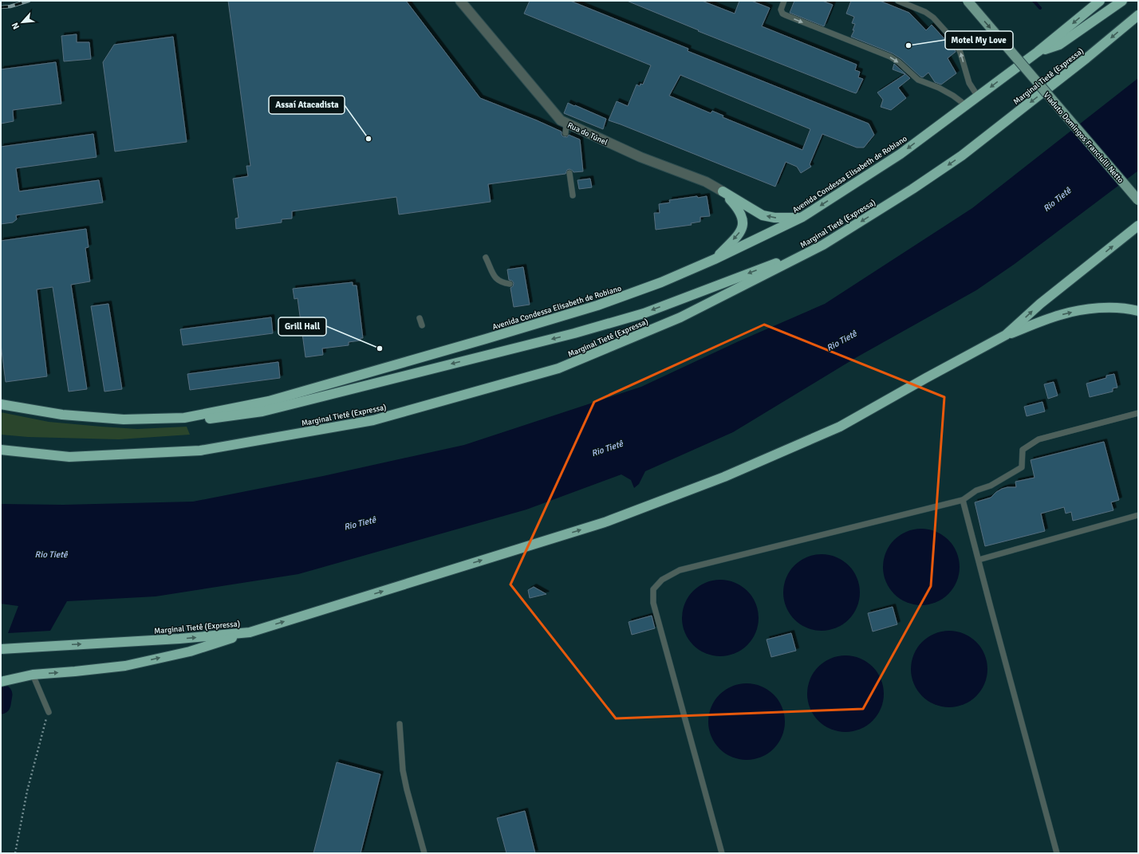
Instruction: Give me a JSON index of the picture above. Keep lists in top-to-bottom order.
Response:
{
  "streets": {
    "highway": ["Marginal Tietê (Expressa)", "Avenida Condessa Elisabeth de Robiano"],
    "main road": ["Viaduto Domingos Franciulli Netto"],
    "street": ["Rua do Túnel"]
  },
  "one_way": ["Viaduto Domingos Franciulli Netto"],
  "water": ["Rio Tietê"],
  "places": ["Motel My Love", "Assaí Atacadista", "Grill Hall"],
  "north": "bottom left"
}
